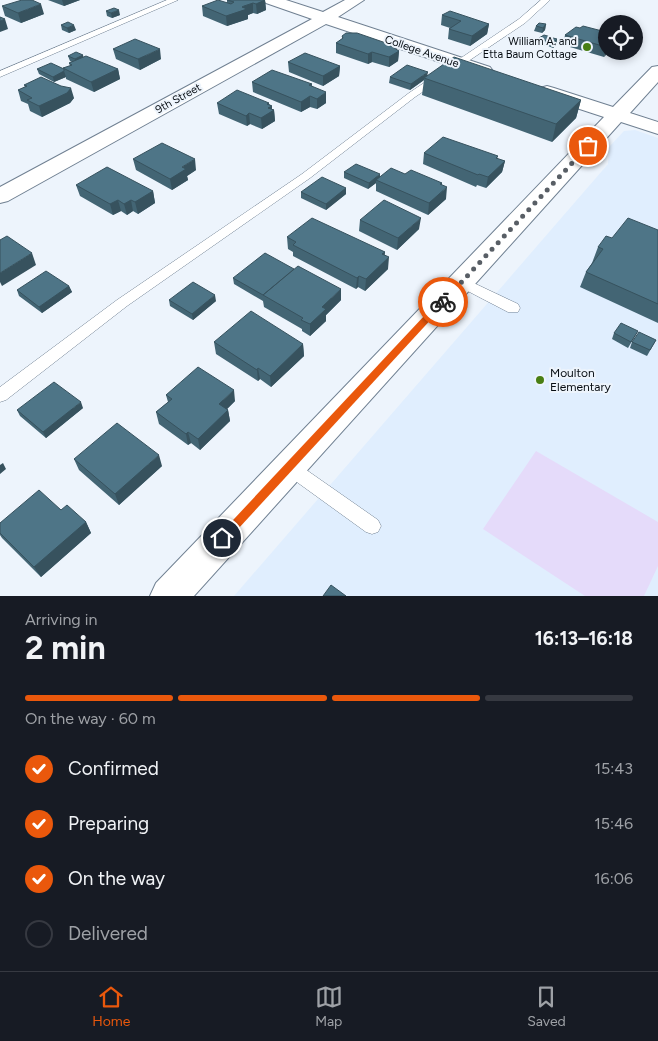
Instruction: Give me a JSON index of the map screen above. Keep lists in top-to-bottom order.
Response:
{
  "streets": {
    "street": ["College Avenue", "9th Street"]
  },
  "crossings": [
    ["College Avenue", "9th Street"]
  ],
  "places": ["William A. and Etta Baum Cottage", "Moulton Elementary"],
  "page": {
    "heading": ["2 min", "Arriving in", "16:13–16:18"],
    "bar": "On the way · 60 m",
    "list": [
      ["Confirmed", "15:43"],
      ["Preparing", "15:46"],
      ["On the way", "16:06"],
      "Delivered"
    ],
    "tabs": ["Home", "Map", "Saved"]
  }
}
